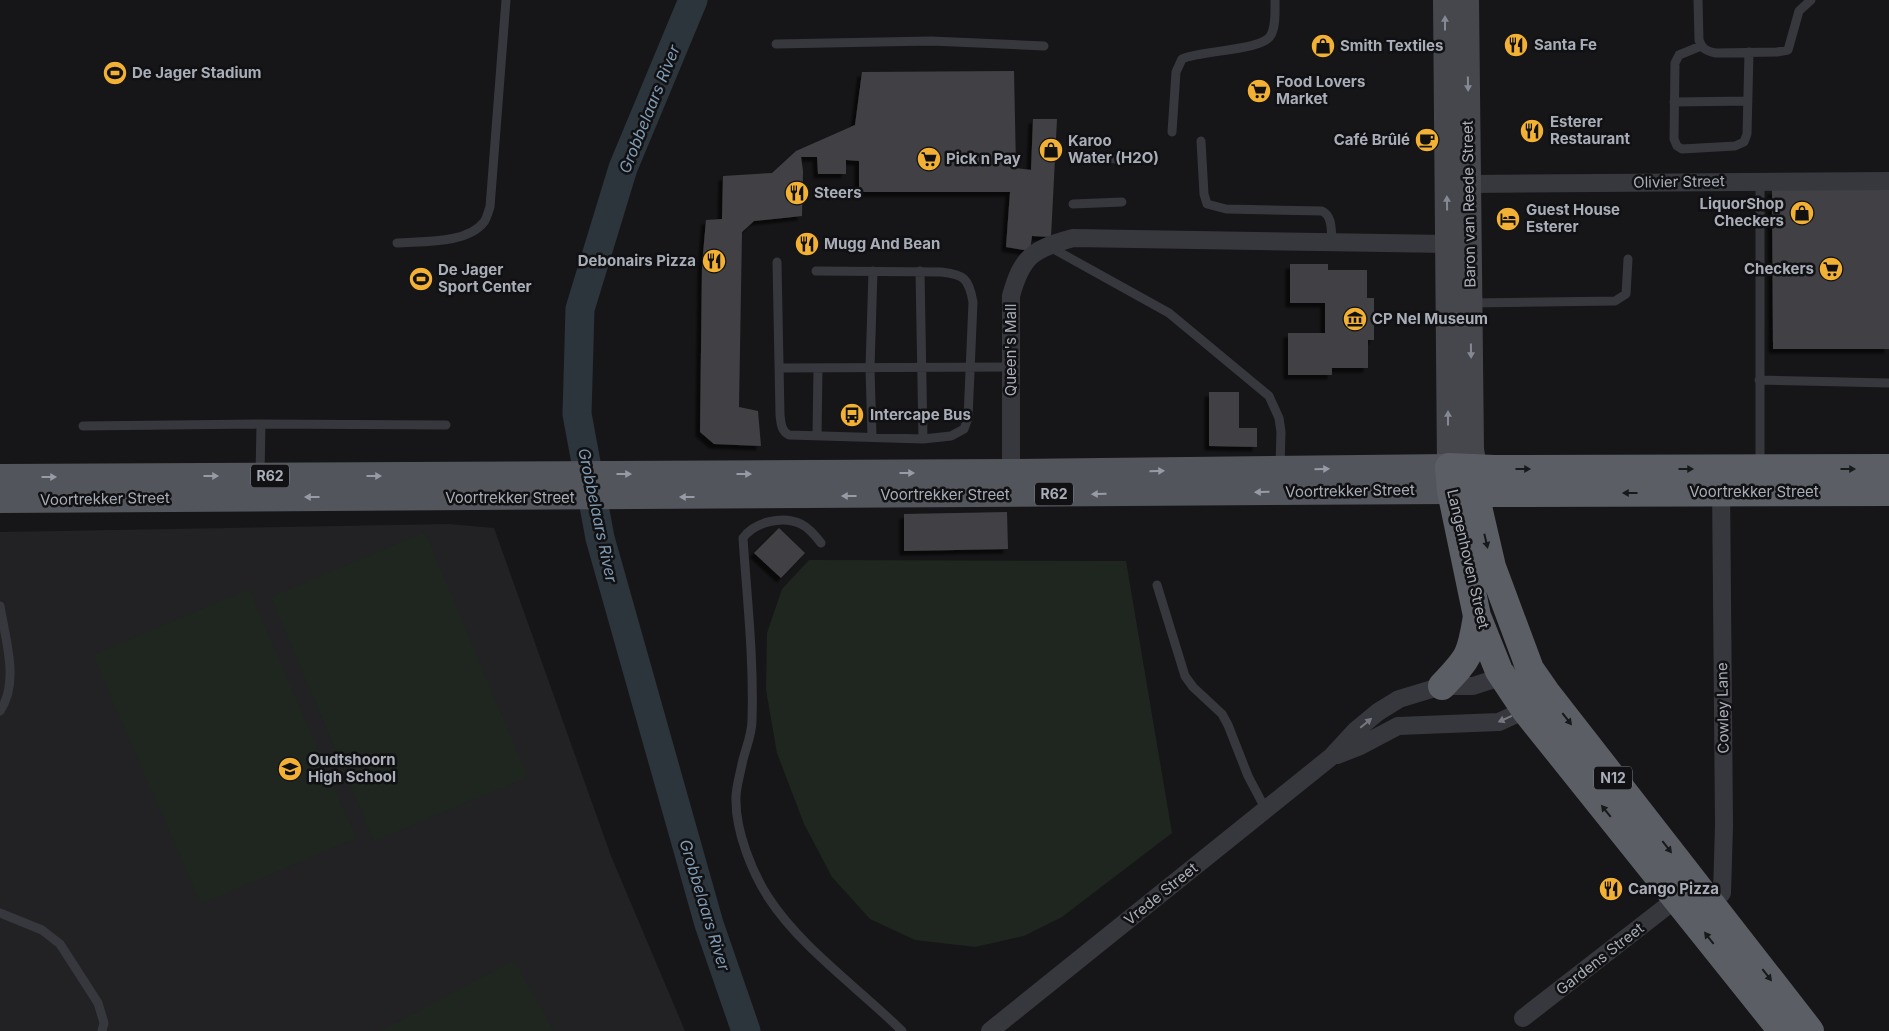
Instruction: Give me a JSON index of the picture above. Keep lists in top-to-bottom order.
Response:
{
  "streets": {
    "highway": ["Voortrekker Street", "Langenhoven Street", "N12"],
    "main road": ["Baron van Reede Street", "R62"],
    "street": [
      "Olivier Street",
      "Queen's Mall",
      "Cowley Lane",
      "Vrede Street",
      "Gardens Street"
    ]
  },
  "crossings": [
    ["Olivier Street", "Baron van Reede Street"],
    ["Baron van Reede Street", "Queen's Mall"],
    ["Baron van Reede Street", "Voortrekker Street"],
    ["Baron van Reede Street", "Langenhoven Street"],
    ["Queen's Mall", "Voortrekker Street"],
    ["Voortrekker Street", "Langenhoven Street"],
    ["Voortrekker Street", "Cowley Lane"],
    ["Langenhoven Street", "Cowley Lane"],
    ["Langenhoven Street", "Vrede Street"],
    ["Langenhoven Street", "Gardens Street"]
  ],
  "water": ["Grobbelaars River"],
  "places": {
    "restaurant": [
      "Santa Fe",
      "Esterer Restaurant",
      "Steers",
      "Mugg And Bean",
      "Debonairs Pizza",
      "Cango Pizza"
    ],
    "shop": ["Smith Textiles", "Karoo Water (H2O)", "LiquorShop Checkers"],
    "sports": ["De Jager Stadium", "De Jager Sport Center"],
    "supermarket": ["Food Lovers Market", "Pick n Pay", "Checkers"],
    "cafe": ["Café Brûlé"],
    "hotel": ["Guest House Esterer"],
    "museum": ["CP Nel Museum"],
    "bus stop": ["Intercape Bus"],
    "school or university": ["Oudtshoorn High School"]
  }
}
